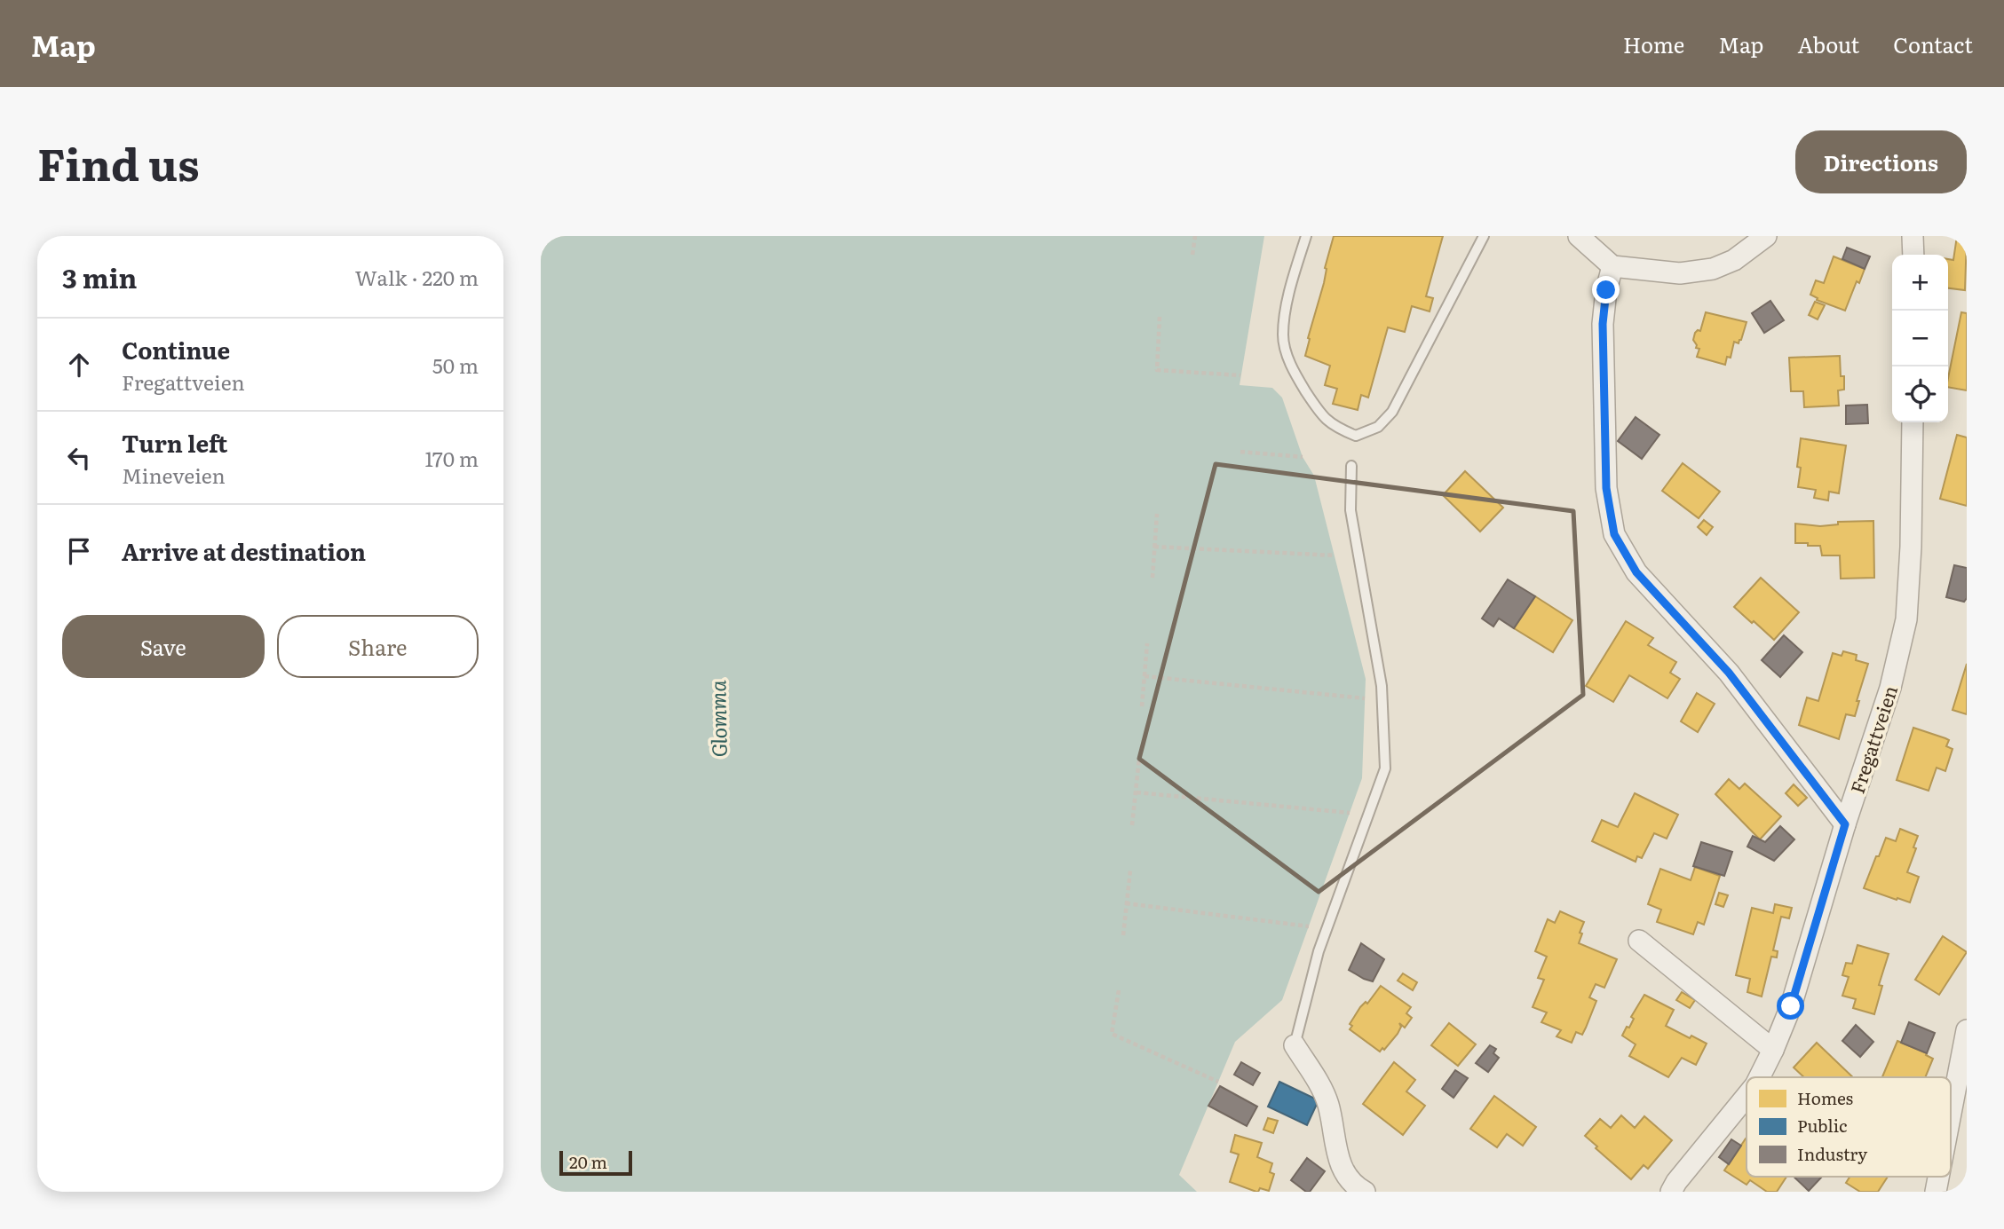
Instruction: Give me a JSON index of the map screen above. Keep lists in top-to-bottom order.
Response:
{
  "streets": {
    "street": ["Fregattveien"]
  },
  "water": ["Glomma"],
  "legend": ["Homes", "Public", "Industry"],
  "scale_bar": "20 m",
  "page": {
    "header": "Map",
    "nav": [
      "Home",
      "Map",
      "About",
      "Contact"
    ],
    "title": "Find us",
    "buttons": [
      "Directions",
      ["Save", "Share"]
    ],
    "heading": ["3 min", "Walk · 220 m"],
    "map_buttons": ["+", "−"],
    "list": [
      ["Continue", "Fregattveien", "50 m"],
      ["Turn left", "Mineveien", "170 m"],
      "Arrive at destination"
    ],
    "scale": "20 m"
  }
}
